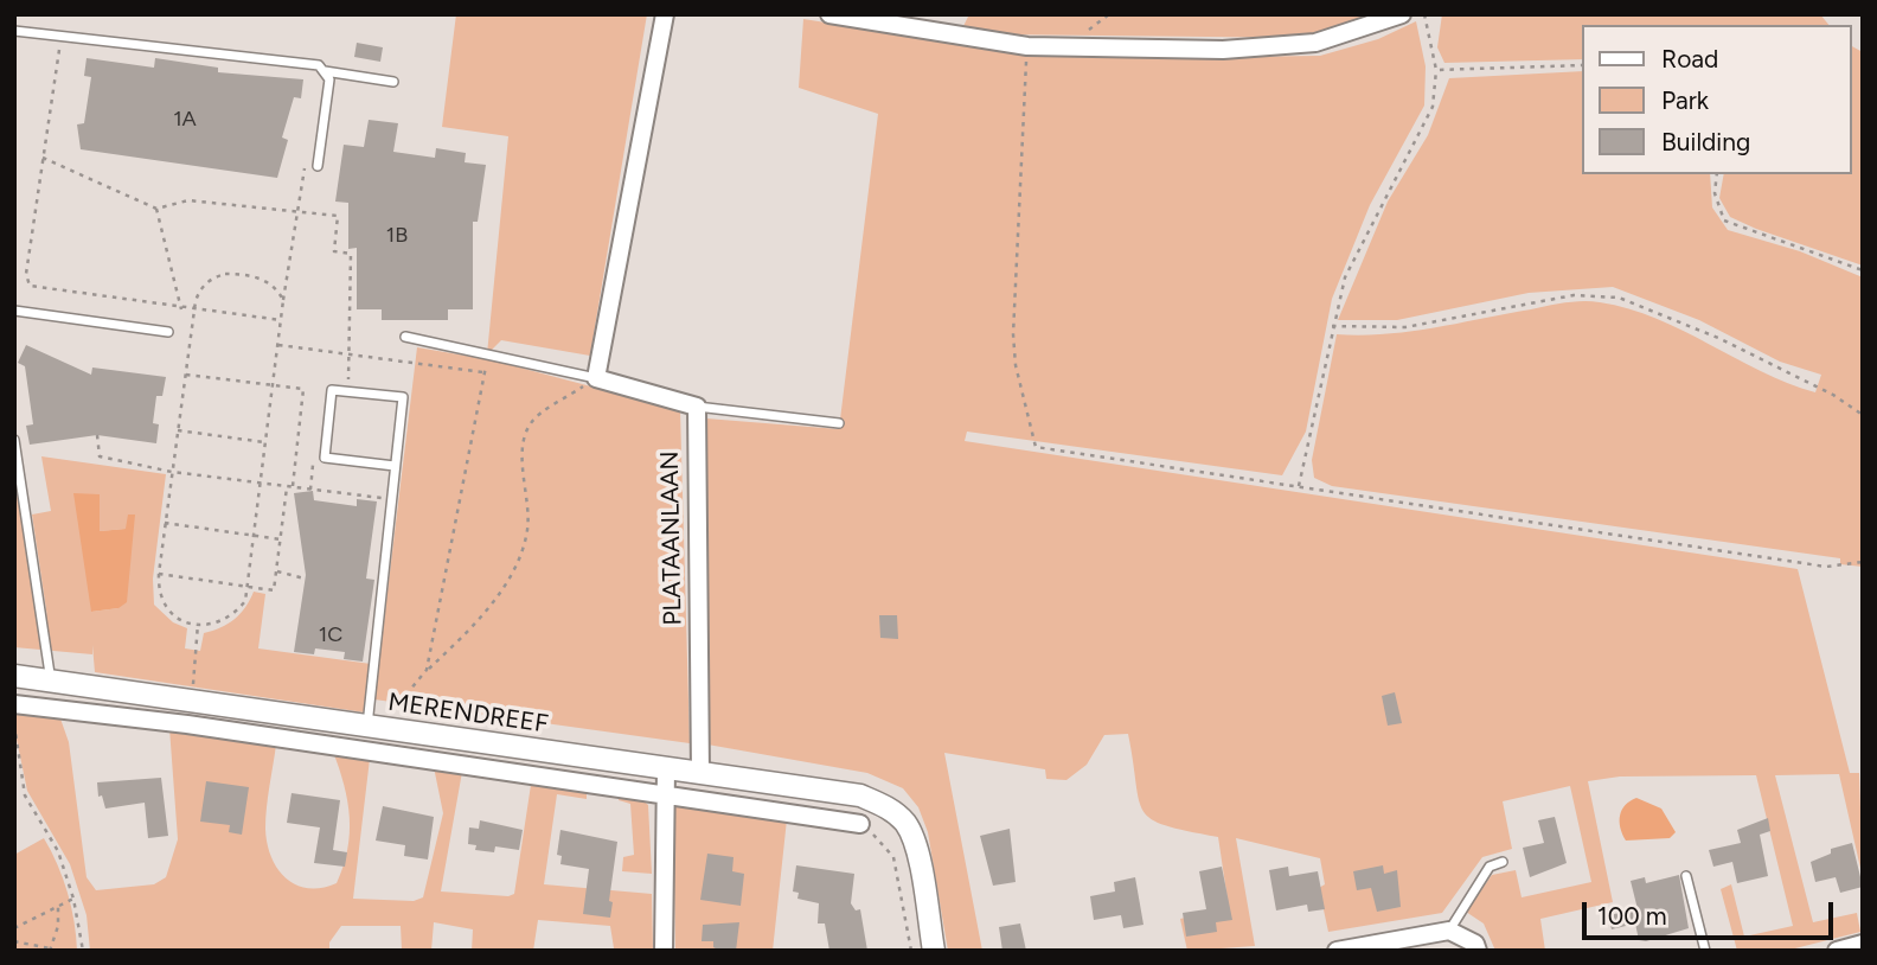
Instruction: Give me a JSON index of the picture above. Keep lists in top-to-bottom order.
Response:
{
  "streets": {
    "street": ["PLATAANLAAN", "MERENDREEF"]
  },
  "crossings": [
    ["PLATAANLAAN", "MERENDREEF"]
  ],
  "house_numbers": ["1A", "1B", "1C"],
  "legend": ["Road", "Park", "Building"],
  "scale_bar": "100 m"
}
